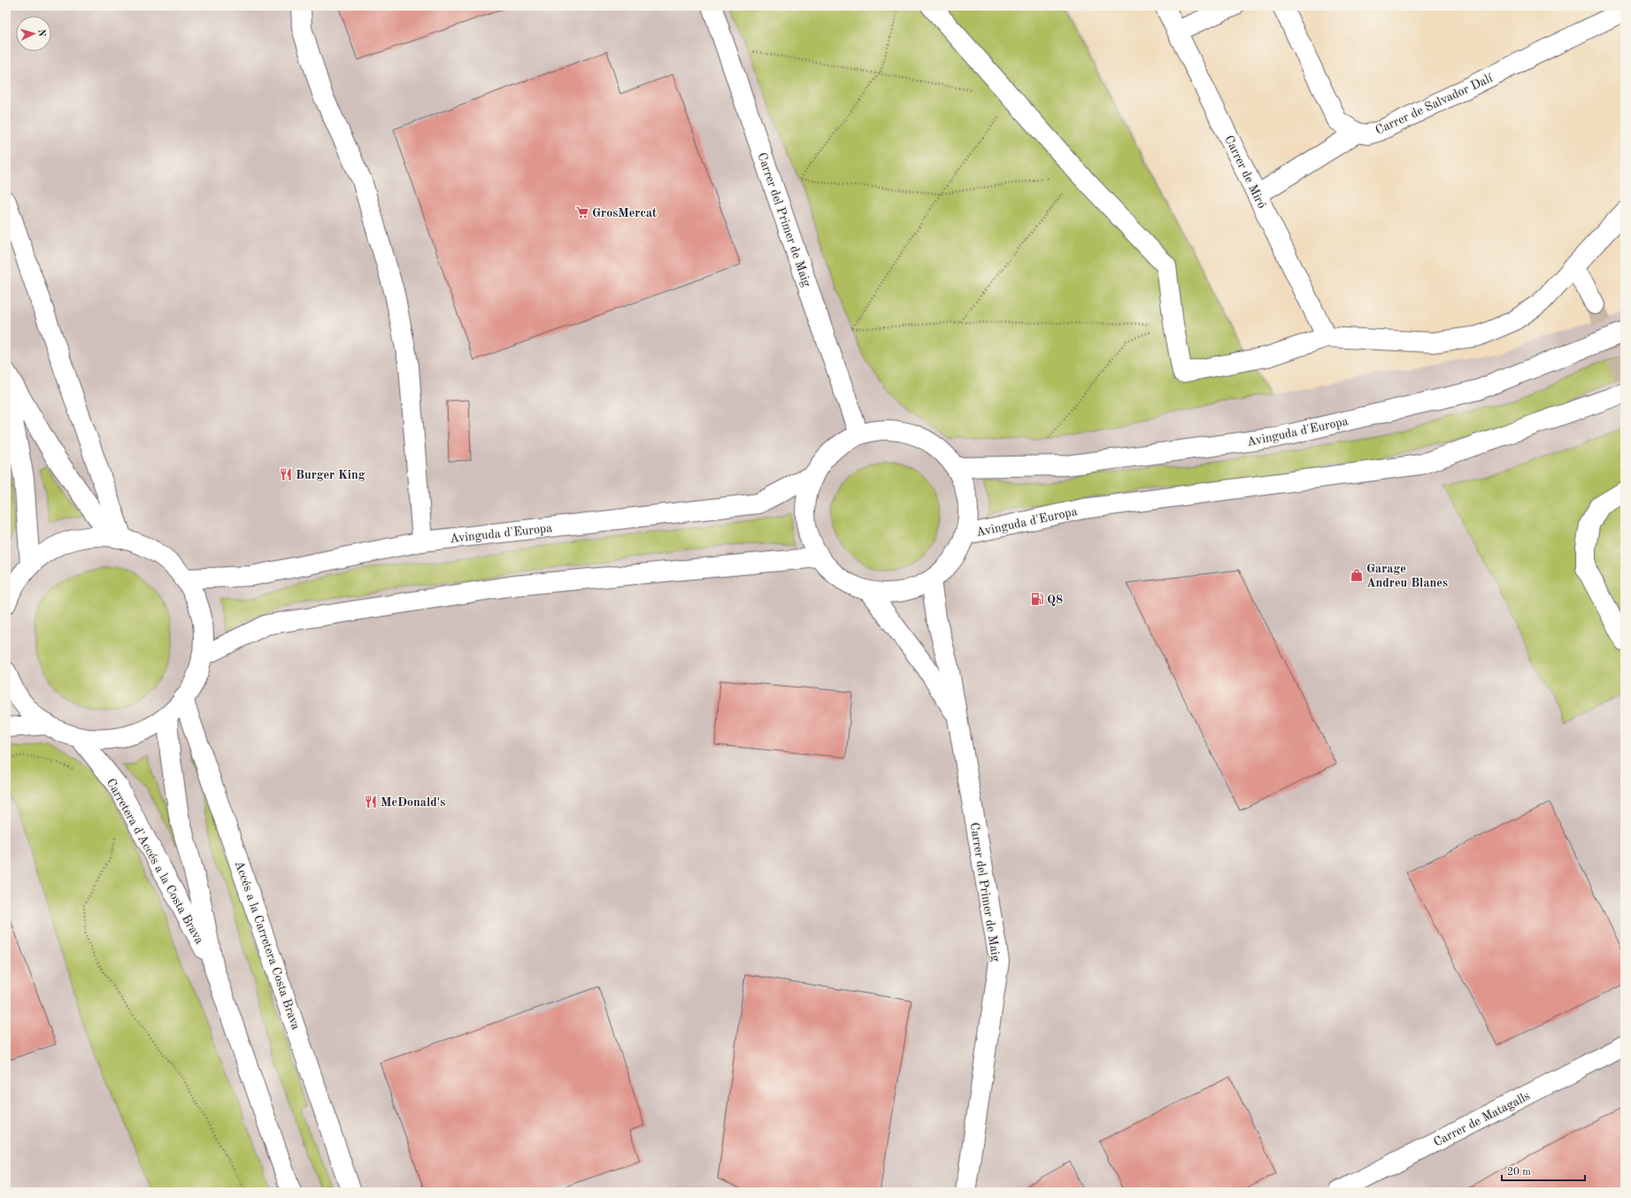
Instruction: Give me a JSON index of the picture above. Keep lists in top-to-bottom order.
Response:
{
  "streets": {
    "street": [
      "Carrer de Salvador Dalí",
      "Carrer de Miró",
      "Carrer del Primer de Maig",
      "Avinguda d'Europa",
      "Carretera d'Accés a la Costa Brava",
      "Accés a la Carretera Costa Brava",
      "Carrer de Matagalls"
    ]
  },
  "places": {
    "supermarket": ["GrosMercat"],
    "restaurant": ["Burger King", "McDonald's"],
    "shop": ["Garage Andreu Blanes"],
    "fuel station": ["Q8"]
  },
  "scale_bar": "20 m",
  "north": "right"
}
